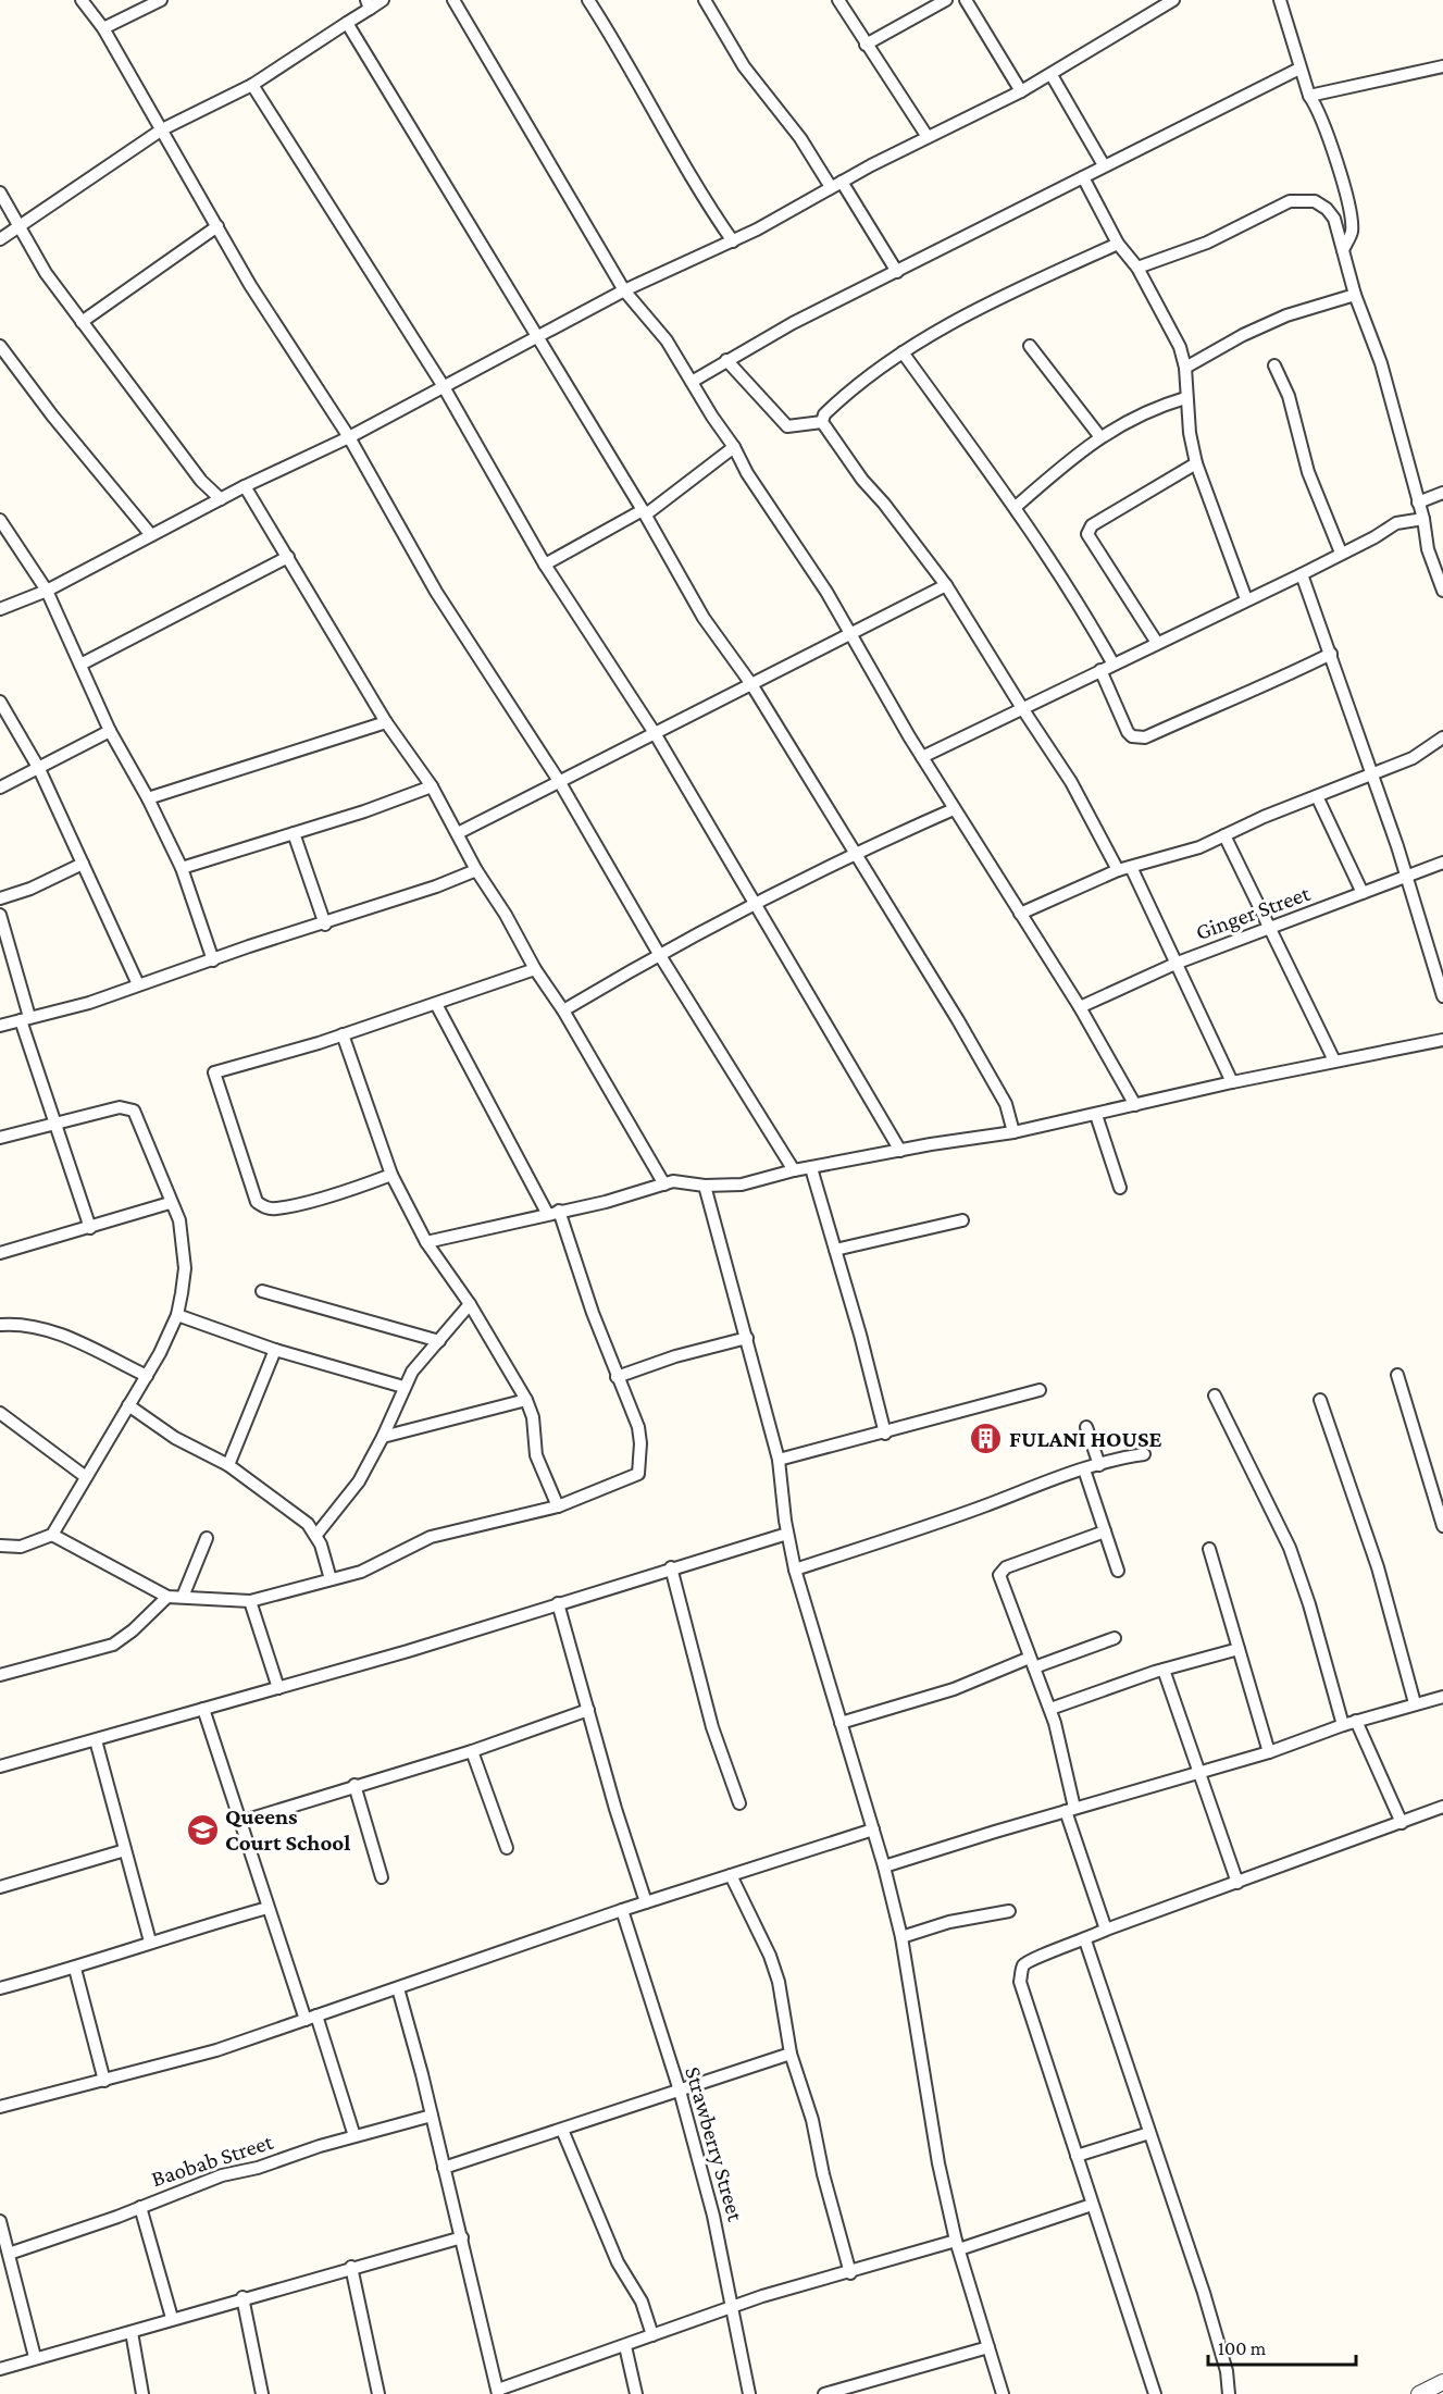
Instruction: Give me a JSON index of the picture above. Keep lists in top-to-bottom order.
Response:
{
  "streets": {
    "street": ["Ginger Street", "Strawberry Street", "Baobab Street"]
  },
  "places": {
    "building": ["FULANI HOUSE"],
    "school or university": ["Queens Court School"]
  },
  "scale_bar": "100 m"
}
